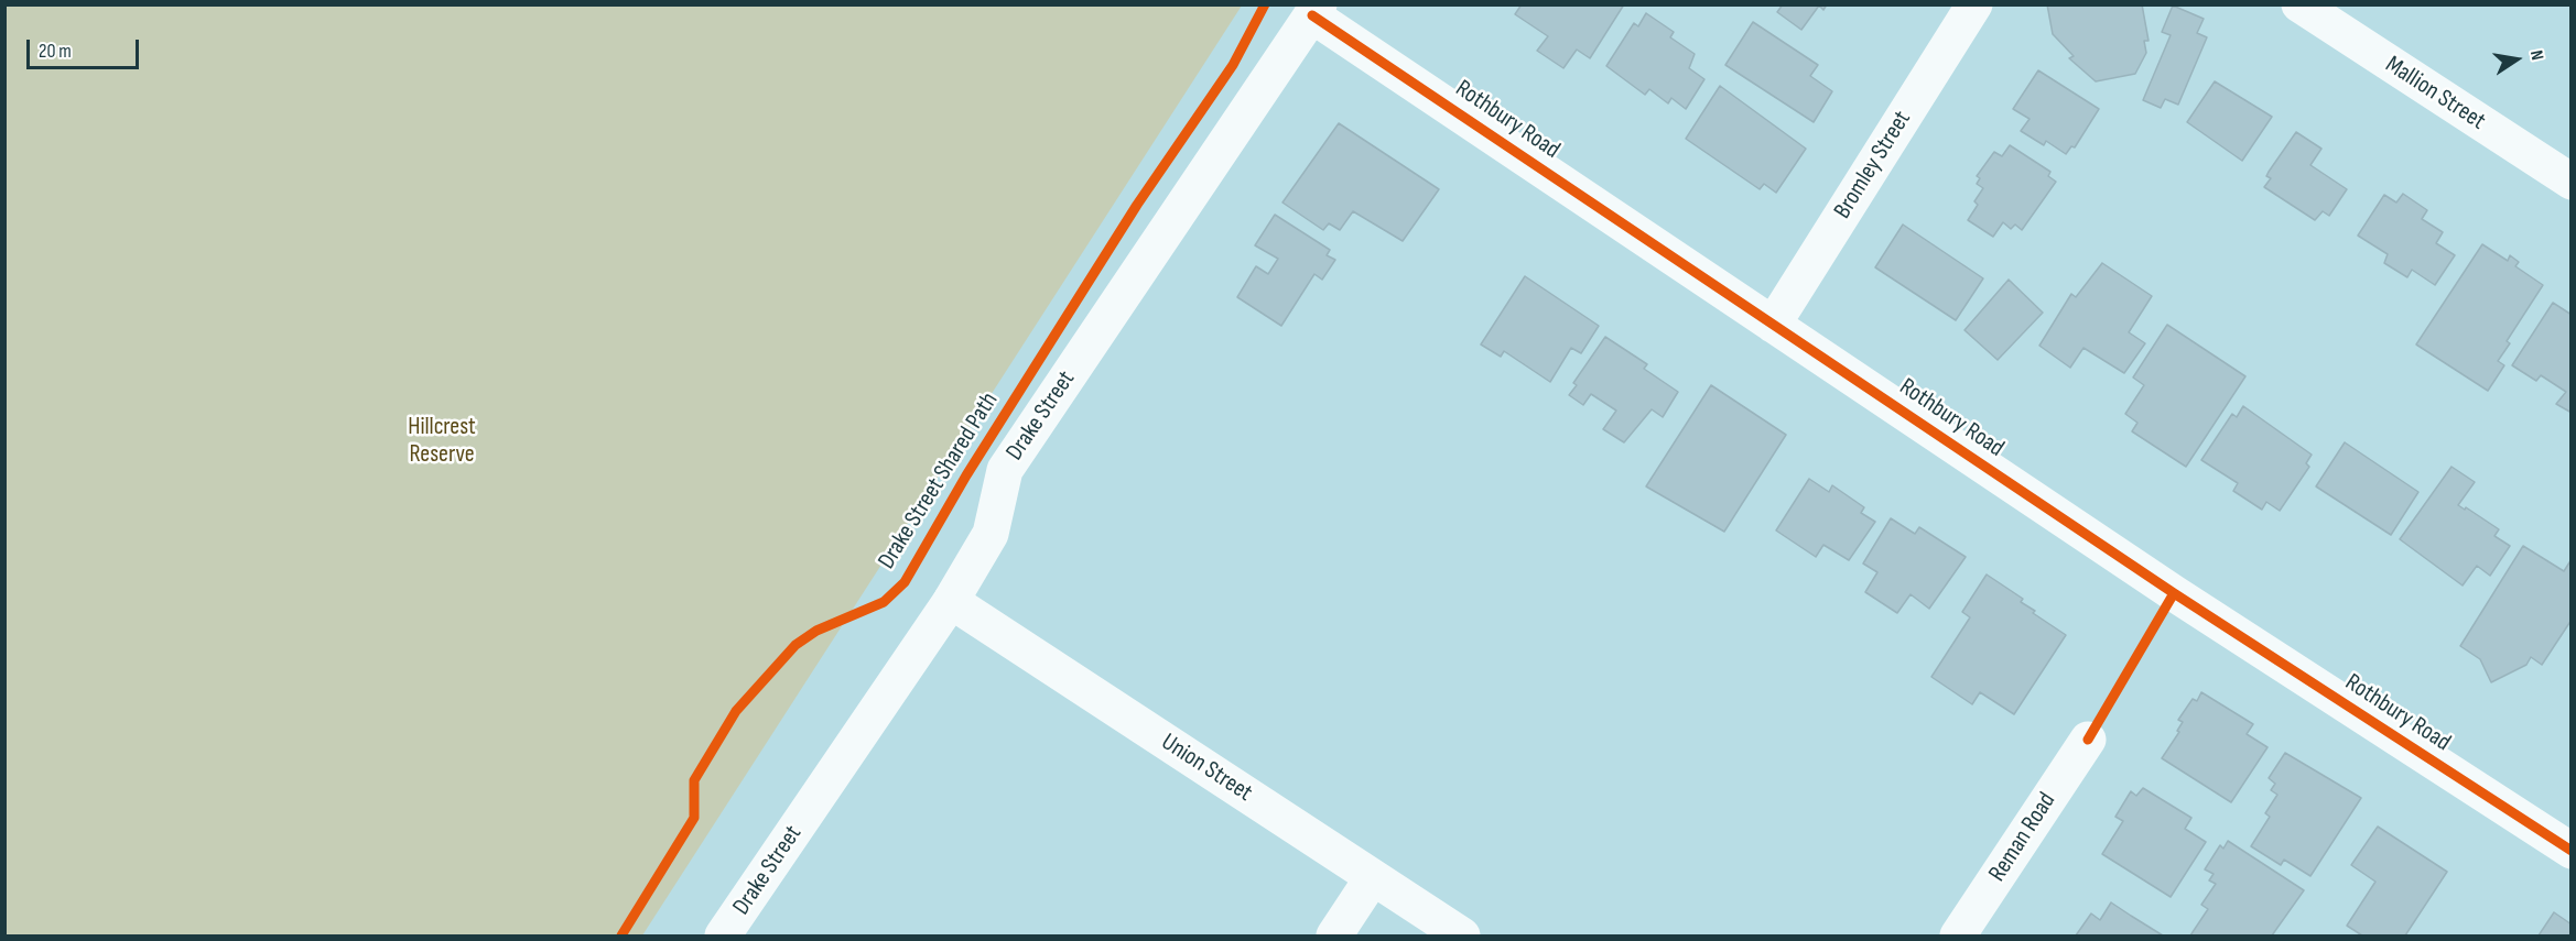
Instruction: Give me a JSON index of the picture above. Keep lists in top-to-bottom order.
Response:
{
  "streets": {
    "street": [
      "Mallion Street",
      "Rothbury Road",
      "Bromley Street",
      "Drake Street",
      "Union Street",
      "Reman Road"
    ],
    "cycle path": ["Drake Street Shared Path"]
  },
  "crossings": [
    ["Rothbury Road", "Bromley Street"],
    ["Rothbury Road", "Drake Street"],
    ["Drake Street", "Union Street"]
  ],
  "parks": ["Hillcrest Reserve"],
  "scale_bar": "20 m",
  "north": "right"
}
